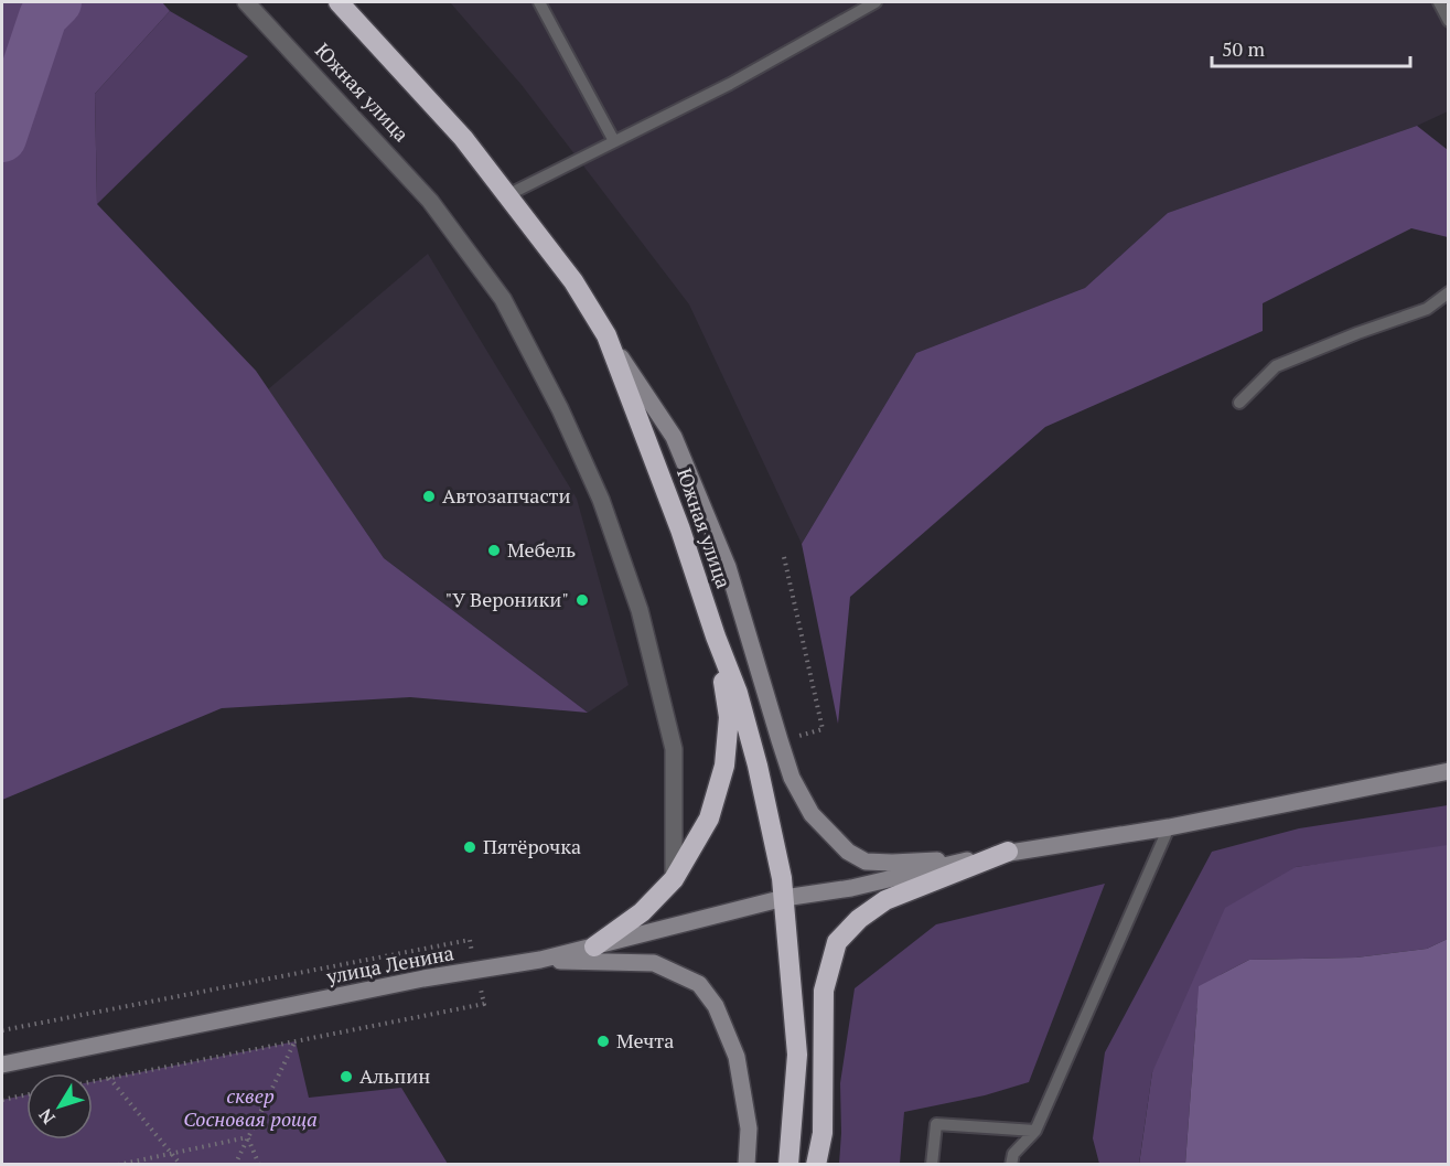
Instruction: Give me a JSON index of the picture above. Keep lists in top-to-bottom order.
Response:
{
  "streets": {
    "highway": ["Южная улица"],
    "street": ["улица Ленина"]
  },
  "crossings": [
    ["Южная улица", "улица Ленина"]
  ],
  "parks": ["сквер Сосновая роща"],
  "places": [
    "Автозапчасти",
    "Мебель",
    "\"У Вероники\"",
    "Пятёрочка",
    "Мечта",
    "Альпин"
  ],
  "scale_bar": "50 m",
  "north": "bottom left"
}
